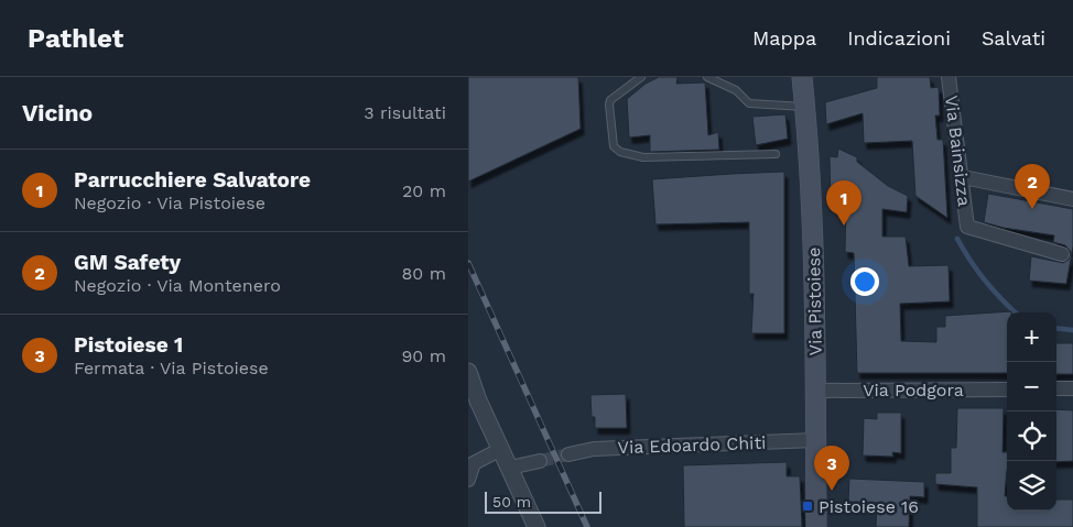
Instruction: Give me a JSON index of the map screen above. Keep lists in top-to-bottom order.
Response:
{
  "streets": {
    "main road": ["Via Pistoiese"],
    "street": ["Via Bainsizza", "Via Podgora", "Via Edoardo Chiti"]
  },
  "crossings": [
    ["Via Pistoiese", "Via Podgora"],
    ["Via Pistoiese", "Via Edoardo Chiti"]
  ],
  "places": {
    "transit": ["Pistoiese 16"]
  },
  "scale_bar": "50 m",
  "page": {
    "header": "Pathlet",
    "nav": ["Mappa", "Indicazioni", "Salvati"],
    "heading": ["Vicino", "3 risultati"],
    "list": [
      {
        "mark": "1",
        "name": "Parrucchiere Salvatore",
        "note": "Negozio · Via Pistoiese",
        "value": "20 m"
      },
      {
        "mark": "2",
        "name": "GM Safety",
        "note": "Negozio · Via Montenero",
        "value": "80 m"
      },
      {
        "mark": "3",
        "name": "Pistoiese 1",
        "note": "Fermata · Via Pistoiese",
        "value": "90 m"
      }
    ],
    "pins": ["2", "1", "3"],
    "map_buttons": ["+", "−"],
    "scale": "50 m"
  }
}
